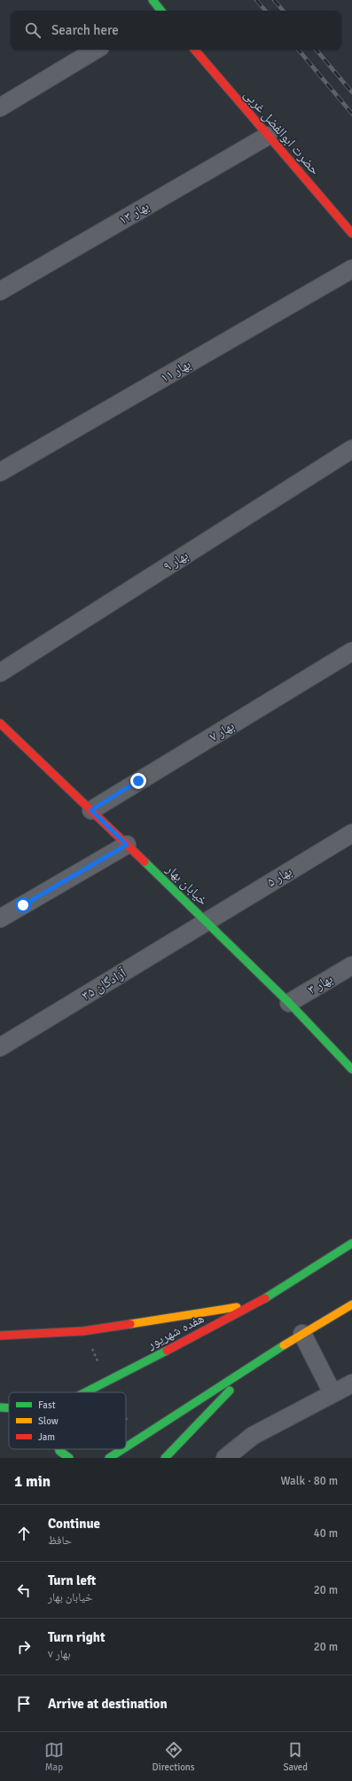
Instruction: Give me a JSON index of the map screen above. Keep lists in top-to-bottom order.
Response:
{
  "streets": {
    "main road": ["حضرت ابوالفضل غربی", "خیابان بهار", "هفده شهریور"],
    "street": [
      "بهار ۱۳",
      "بهار ۱۱",
      "بهار ۹",
      "بهار ۷",
      "بهار ۵",
      "آزادگان ۳۵",
      "بهار ۳"
    ]
  },
  "crossings": [
    ["حضرت ابوالفضل غربی", "بهار ۱۳"],
    ["بهار ۷", "خیابان بهار"],
    ["بهار ۵", "خیابان بهار"],
    ["بهار ۵", "آزادگان ۳۵"],
    ["خیابان بهار", "آزادگان ۳۵"],
    ["خیابان بهار", "بهار ۳"]
  ],
  "legend": ["Fast", "Slow", "Jam"],
  "page": {
    "search": "Search here",
    "heading": ["1 min", "Walk · 80 m"],
    "list": [
      ["Continue", "حافظ", "40 m"],
      ["Turn left", "خیابان بهار", "20 m"],
      ["Turn right", "بهار ۷", "20 m"],
      "Arrive at destination"
    ],
    "nav": ["Map", "Directions", "Saved"]
  }
}
